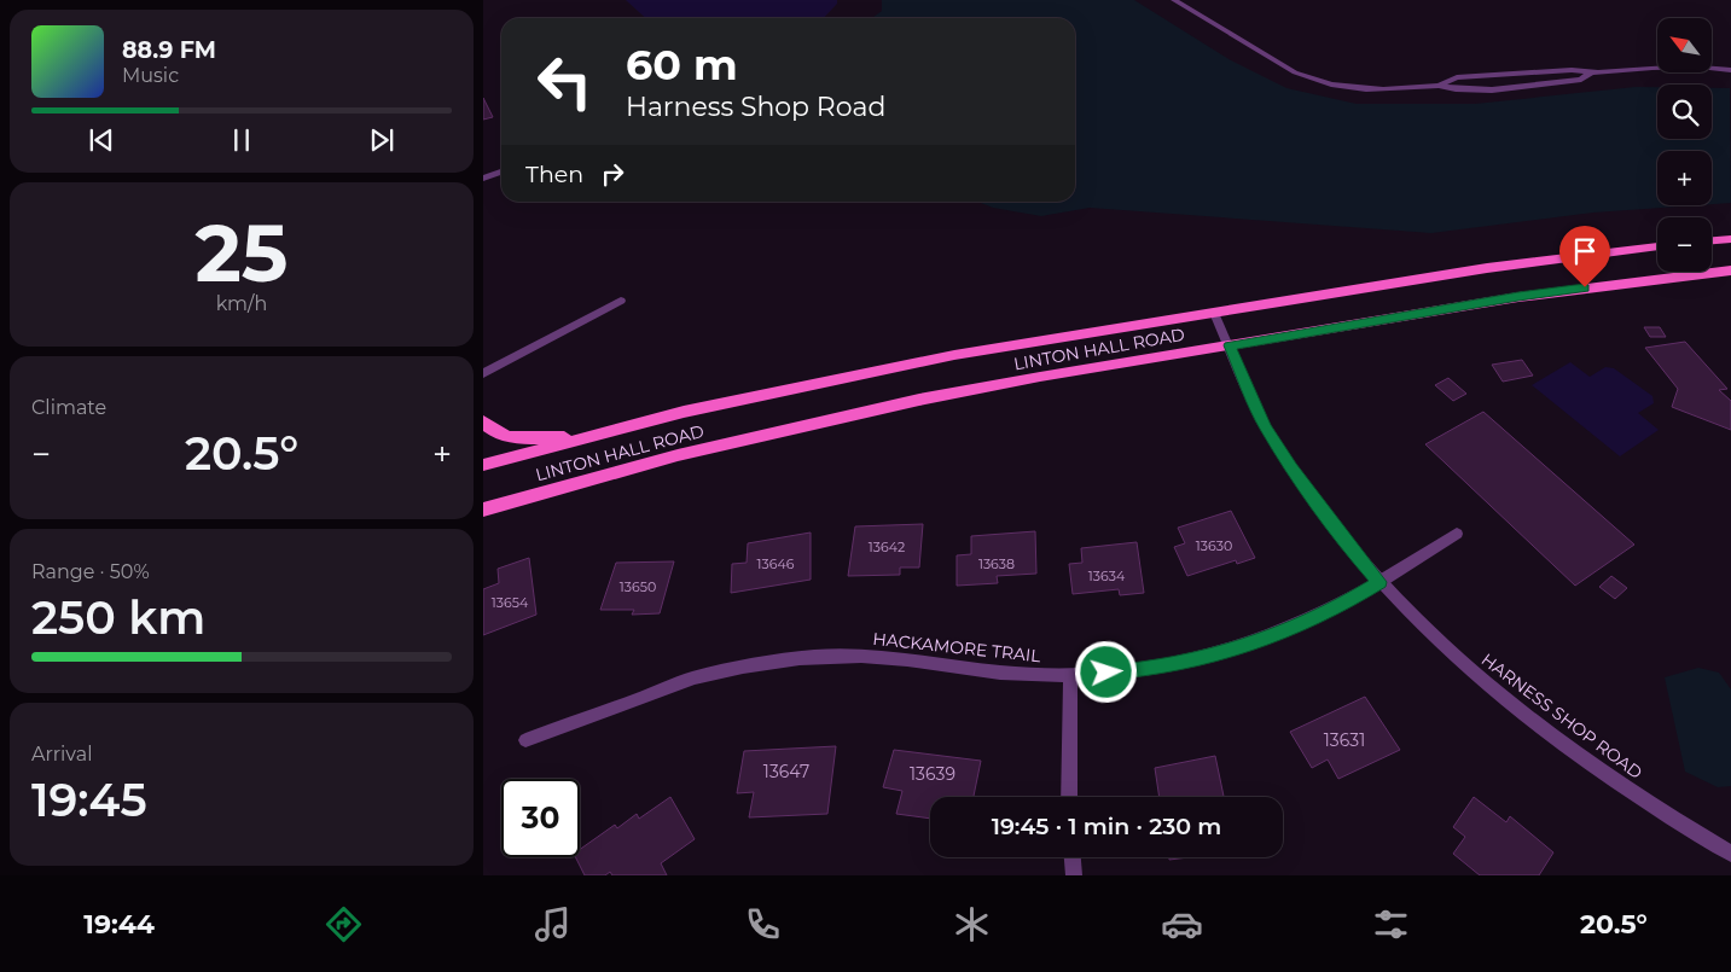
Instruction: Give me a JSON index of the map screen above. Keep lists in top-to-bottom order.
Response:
{
  "streets": {
    "main road": ["LINTON HALL ROAD"],
    "street": ["HACKAMORE TRAIL", "HARNESS SHOP ROAD"]
  },
  "crossings": [
    ["LINTON HALL ROAD", "HARNESS SHOP ROAD"],
    ["HACKAMORE TRAIL", "HARNESS SHOP ROAD"]
  ],
  "house_numbers": [
    "13630",
    "13642",
    "13646",
    "13638",
    "13634",
    "13650",
    "13654",
    "13631",
    "13647",
    "13639"
  ],
  "north": "top left",
  "page": {
    "map_buttons": ["+", "−"],
    "turn": ["60 m", "Harness Shop Road"],
    "song": ["88.9 FM", "Music"],
    "then": "Then",
    "tile": [
      ["25", "km/h"],
      "Climate",
      ["Range · 50%", "250 km"],
      ["Arrival", "19:45"]
    ],
    "heat": ["−", "20.5°", "+"],
    "limit": "30",
    "trip": "19:45 · 1 min · 230 m",
    "tabs": ["19:44", "20.5°"]
  }
}
